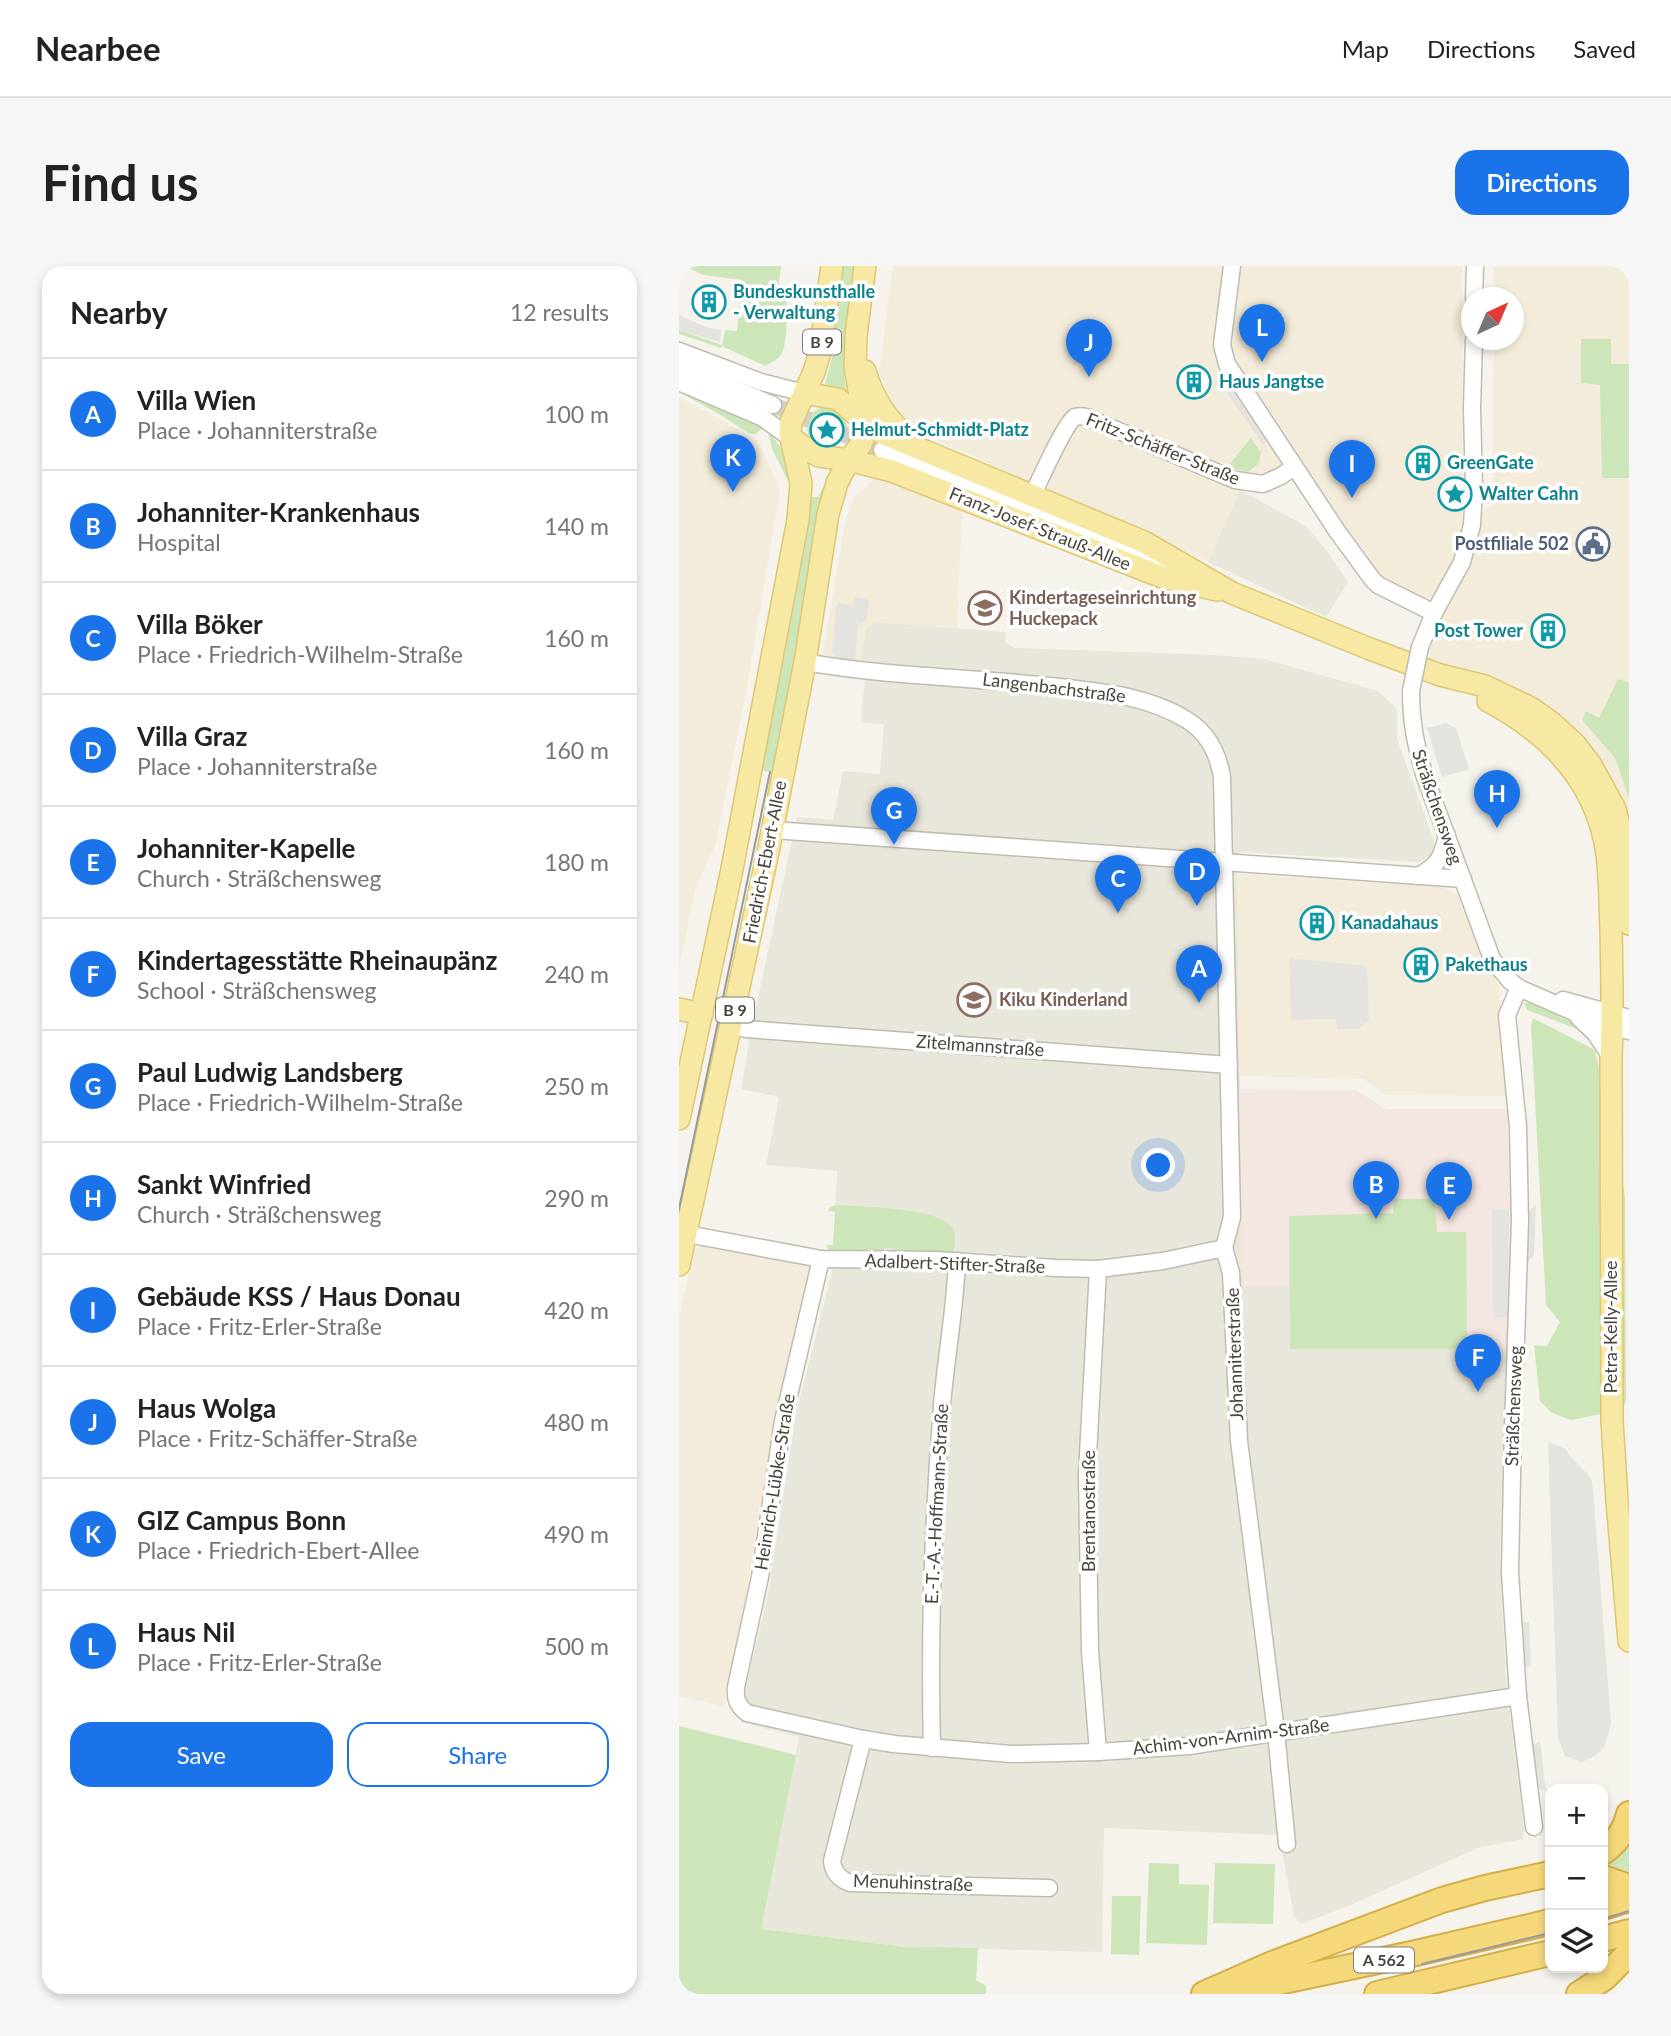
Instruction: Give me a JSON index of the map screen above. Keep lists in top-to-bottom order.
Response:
{
  "streets": {
    "highway": ["A 562"],
    "main road": [
      "B 9",
      "Franz-Josef-Strauß-Allee",
      "Friedrich-Ebert-Allee",
      "Petra-Kelly-Allee"
    ],
    "street": [
      "Fritz-Schäffer-Straße",
      "Langenbachstraße",
      "Sträßchensweg",
      "Zitelmannstraße",
      "Adalbert-Stifter-Straße",
      "Johanniterstraße",
      "Heinrich-Lübke-Straße",
      "E.-T.-A.-Hoffmann-Straße",
      "Brentanostraße",
      "Achim-von-Arnim-Straße",
      "Menuhinstraße"
    ]
  },
  "crossings": [
    ["B 9", "Franz-Josef-Strauß-Allee"],
    ["B 9", "Friedrich-Ebert-Allee"],
    ["Fritz-Schäffer-Straße", "Franz-Josef-Strauß-Allee"],
    ["Franz-Josef-Strauß-Allee", "Sträßchensweg"],
    ["Franz-Josef-Strauß-Allee", "Friedrich-Ebert-Allee"],
    ["Franz-Josef-Strauß-Allee", "Petra-Kelly-Allee"],
    ["Langenbachstraße", "Friedrich-Ebert-Allee"],
    ["Langenbachstraße", "Johanniterstraße"],
    ["Sträßchensweg", "Petra-Kelly-Allee"],
    ["Sträßchensweg", "Achim-von-Arnim-Straße"],
    ["Friedrich-Ebert-Allee", "Zitelmannstraße"],
    ["Friedrich-Ebert-Allee", "Adalbert-Stifter-Straße"],
    ["Zitelmannstraße", "Johanniterstraße"],
    ["Adalbert-Stifter-Straße", "Johanniterstraße"],
    ["Adalbert-Stifter-Straße", "Heinrich-Lübke-Straße"],
    ["Adalbert-Stifter-Straße", "E.-T.-A.-Hoffmann-Straße"],
    ["Adalbert-Stifter-Straße", "Brentanostraße"],
    ["Johanniterstraße", "Achim-von-Arnim-Straße"],
    ["Heinrich-Lübke-Straße", "Achim-von-Arnim-Straße"],
    ["E.-T.-A.-Hoffmann-Straße", "Achim-von-Arnim-Straße"],
    ["Brentanostraße", "Achim-von-Arnim-Straße"],
    ["Achim-von-Arnim-Straße", "Menuhinstraße"]
  ],
  "places": {
    "building": [
      "Bundeskunsthalle - Verwaltung",
      "Haus Jangtse",
      "GreenGate",
      "Post Tower",
      "Kanadahaus",
      "Pakethaus"
    ],
    "place": ["Helmut-Schmidt-Platz", "Walter Cahn"],
    "public building": ["Postfiliale 502"],
    "school or university": ["Kindertageseinrichtung Huckepack", "Kiku Kinderland"]
  },
  "north": "top right",
  "page": {
    "header": "Nearbee",
    "nav": ["Map", "Directions", "Saved"],
    "buttons": [
      "Directions",
      ["Save", "Share"]
    ],
    "title": "Find us",
    "heading": ["Nearby", "12 results"],
    "pins": [
      "L",
      "J",
      "K",
      "I",
      "H",
      "G",
      "D",
      "C",
      "A",
      "B",
      "E",
      "F"
    ],
    "list": [
      {
        "mark": "A",
        "name": "Villa Wien",
        "note": "Place · Johanniterstraße",
        "value": "100 m"
      },
      {
        "mark": "B",
        "name": "Johanniter-Krankenhaus",
        "note": "Hospital",
        "value": "140 m"
      },
      {
        "mark": "C",
        "name": "Villa Böker",
        "note": "Place · Friedrich-Wilhelm-Straße",
        "value": "160 m"
      },
      {
        "mark": "D",
        "name": "Villa Graz",
        "note": "Place · Johanniterstraße",
        "value": "160 m"
      },
      {
        "mark": "E",
        "name": "Johanniter-Kapelle",
        "note": "Church · Sträßchensweg",
        "value": "180 m"
      },
      {
        "mark": "F",
        "name": "Kindertagesstätte Rheinaupänz",
        "note": "School · Sträßchensweg",
        "value": "240 m"
      },
      {
        "mark": "G",
        "name": "Paul Ludwig Landsberg",
        "note": "Place · Friedrich-Wilhelm-Straße",
        "value": "250 m"
      },
      {
        "mark": "H",
        "name": "Sankt Winfried",
        "note": "Church · Sträßchensweg",
        "value": "290 m"
      },
      {
        "mark": "I",
        "name": "Gebäude KSS / Haus Donau",
        "note": "Place · Fritz-Erler-Straße",
        "value": "420 m"
      },
      {
        "mark": "J",
        "name": "Haus Wolga",
        "note": "Place · Fritz-Schäffer-Straße",
        "value": "480 m"
      },
      {
        "mark": "K",
        "name": "GIZ Campus Bonn",
        "note": "Place · Friedrich-Ebert-Allee",
        "value": "490 m"
      },
      {
        "mark": "L",
        "name": "Haus Nil",
        "note": "Place · Fritz-Erler-Straße",
        "value": "500 m"
      }
    ],
    "map_buttons": ["+", "−"]
  }
}
